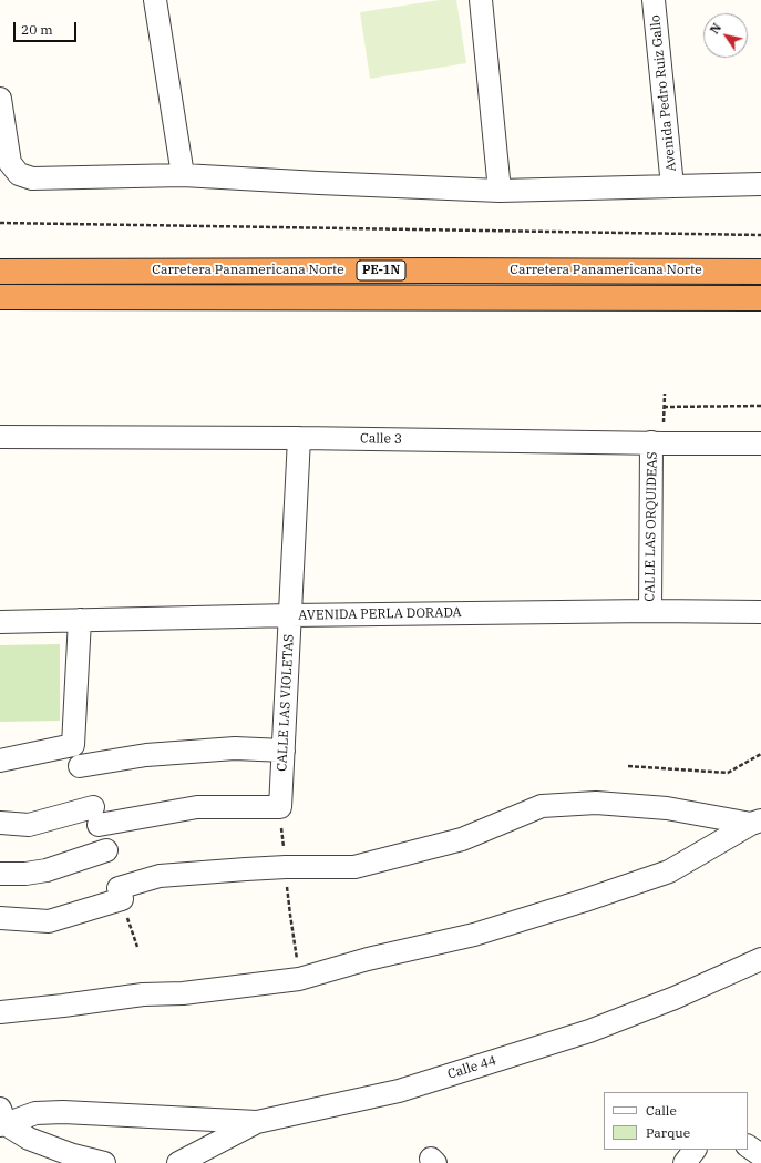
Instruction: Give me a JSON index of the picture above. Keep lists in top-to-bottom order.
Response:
{
  "streets": {
    "highway": ["Carretera Panamericana Norte", "PE-1N"],
    "street": [
      "Avenida Pedro Ruiz Gallo",
      "Calle 3",
      "CALLE LAS ORQUIDEAS",
      "AVENIDA PERLA DORADA",
      "CALLE LAS VIOLETAS",
      "Calle 44"
    ]
  },
  "crossings": [
    ["Calle 3", "CALLE LAS ORQUIDEAS"],
    ["Calle 3", "CALLE LAS VIOLETAS"],
    ["CALLE LAS ORQUIDEAS", "AVENIDA PERLA DORADA"],
    ["AVENIDA PERLA DORADA", "CALLE LAS VIOLETAS"]
  ],
  "legend": ["Calle", "Parque"],
  "scale_bar": "20 m",
  "north": "top left"
}
